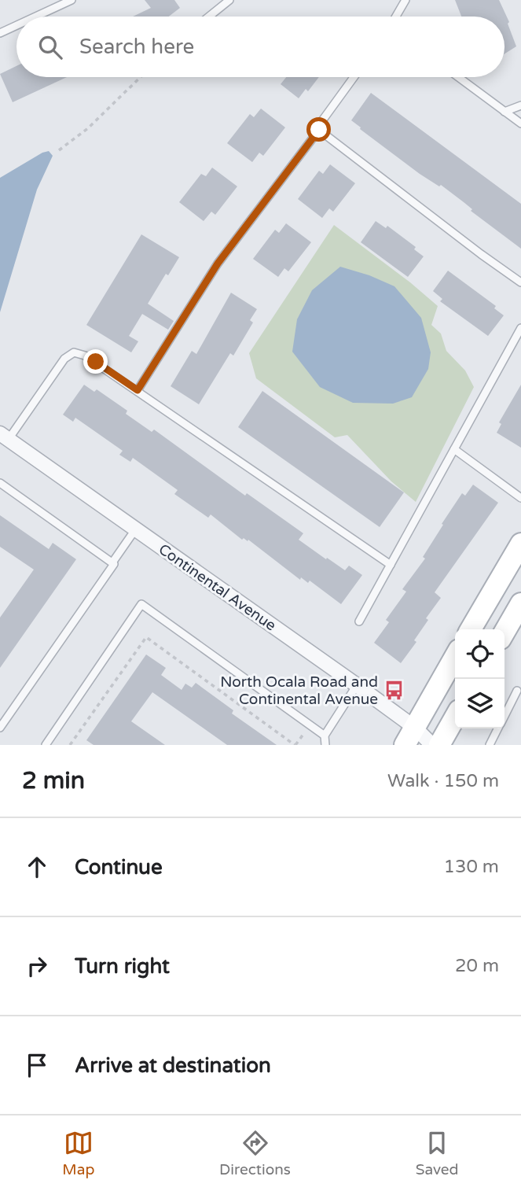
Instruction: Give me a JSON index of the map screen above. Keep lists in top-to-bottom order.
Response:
{
  "streets": {
    "street": ["Continental Avenue"]
  },
  "places": {
    "bus stop": ["North Ocala Road and Continental Avenue"]
  },
  "page": {
    "search": "Search here",
    "heading": ["2 min", "Walk · 150 m"],
    "list": [
      ["Continue", "130 m"],
      ["Turn right", "20 m"],
      "Arrive at destination"
    ],
    "nav": ["Map", "Directions", "Saved"]
  }
}
